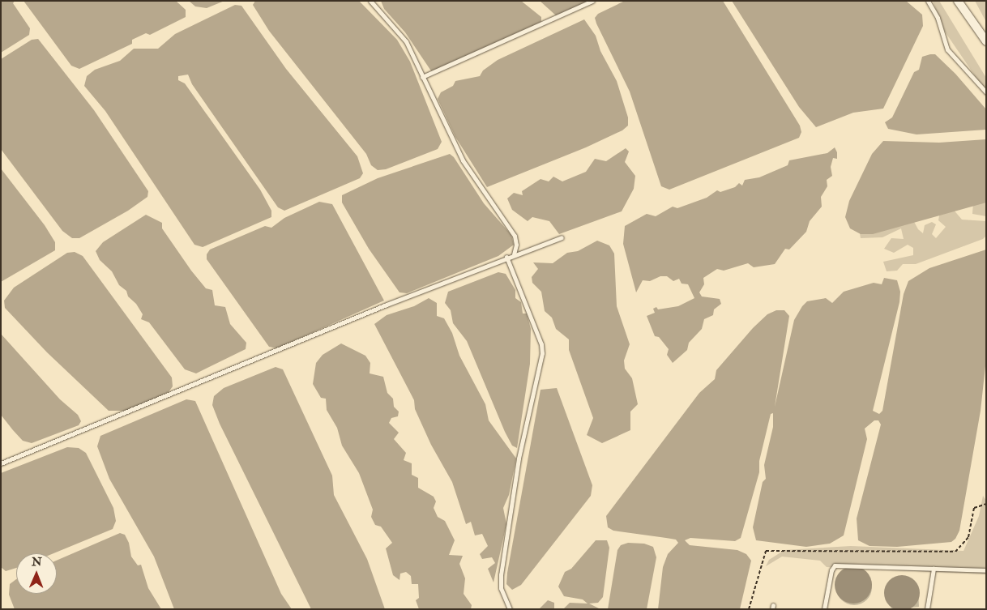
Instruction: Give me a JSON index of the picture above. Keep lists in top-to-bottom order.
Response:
{
  "north": "top"
}
